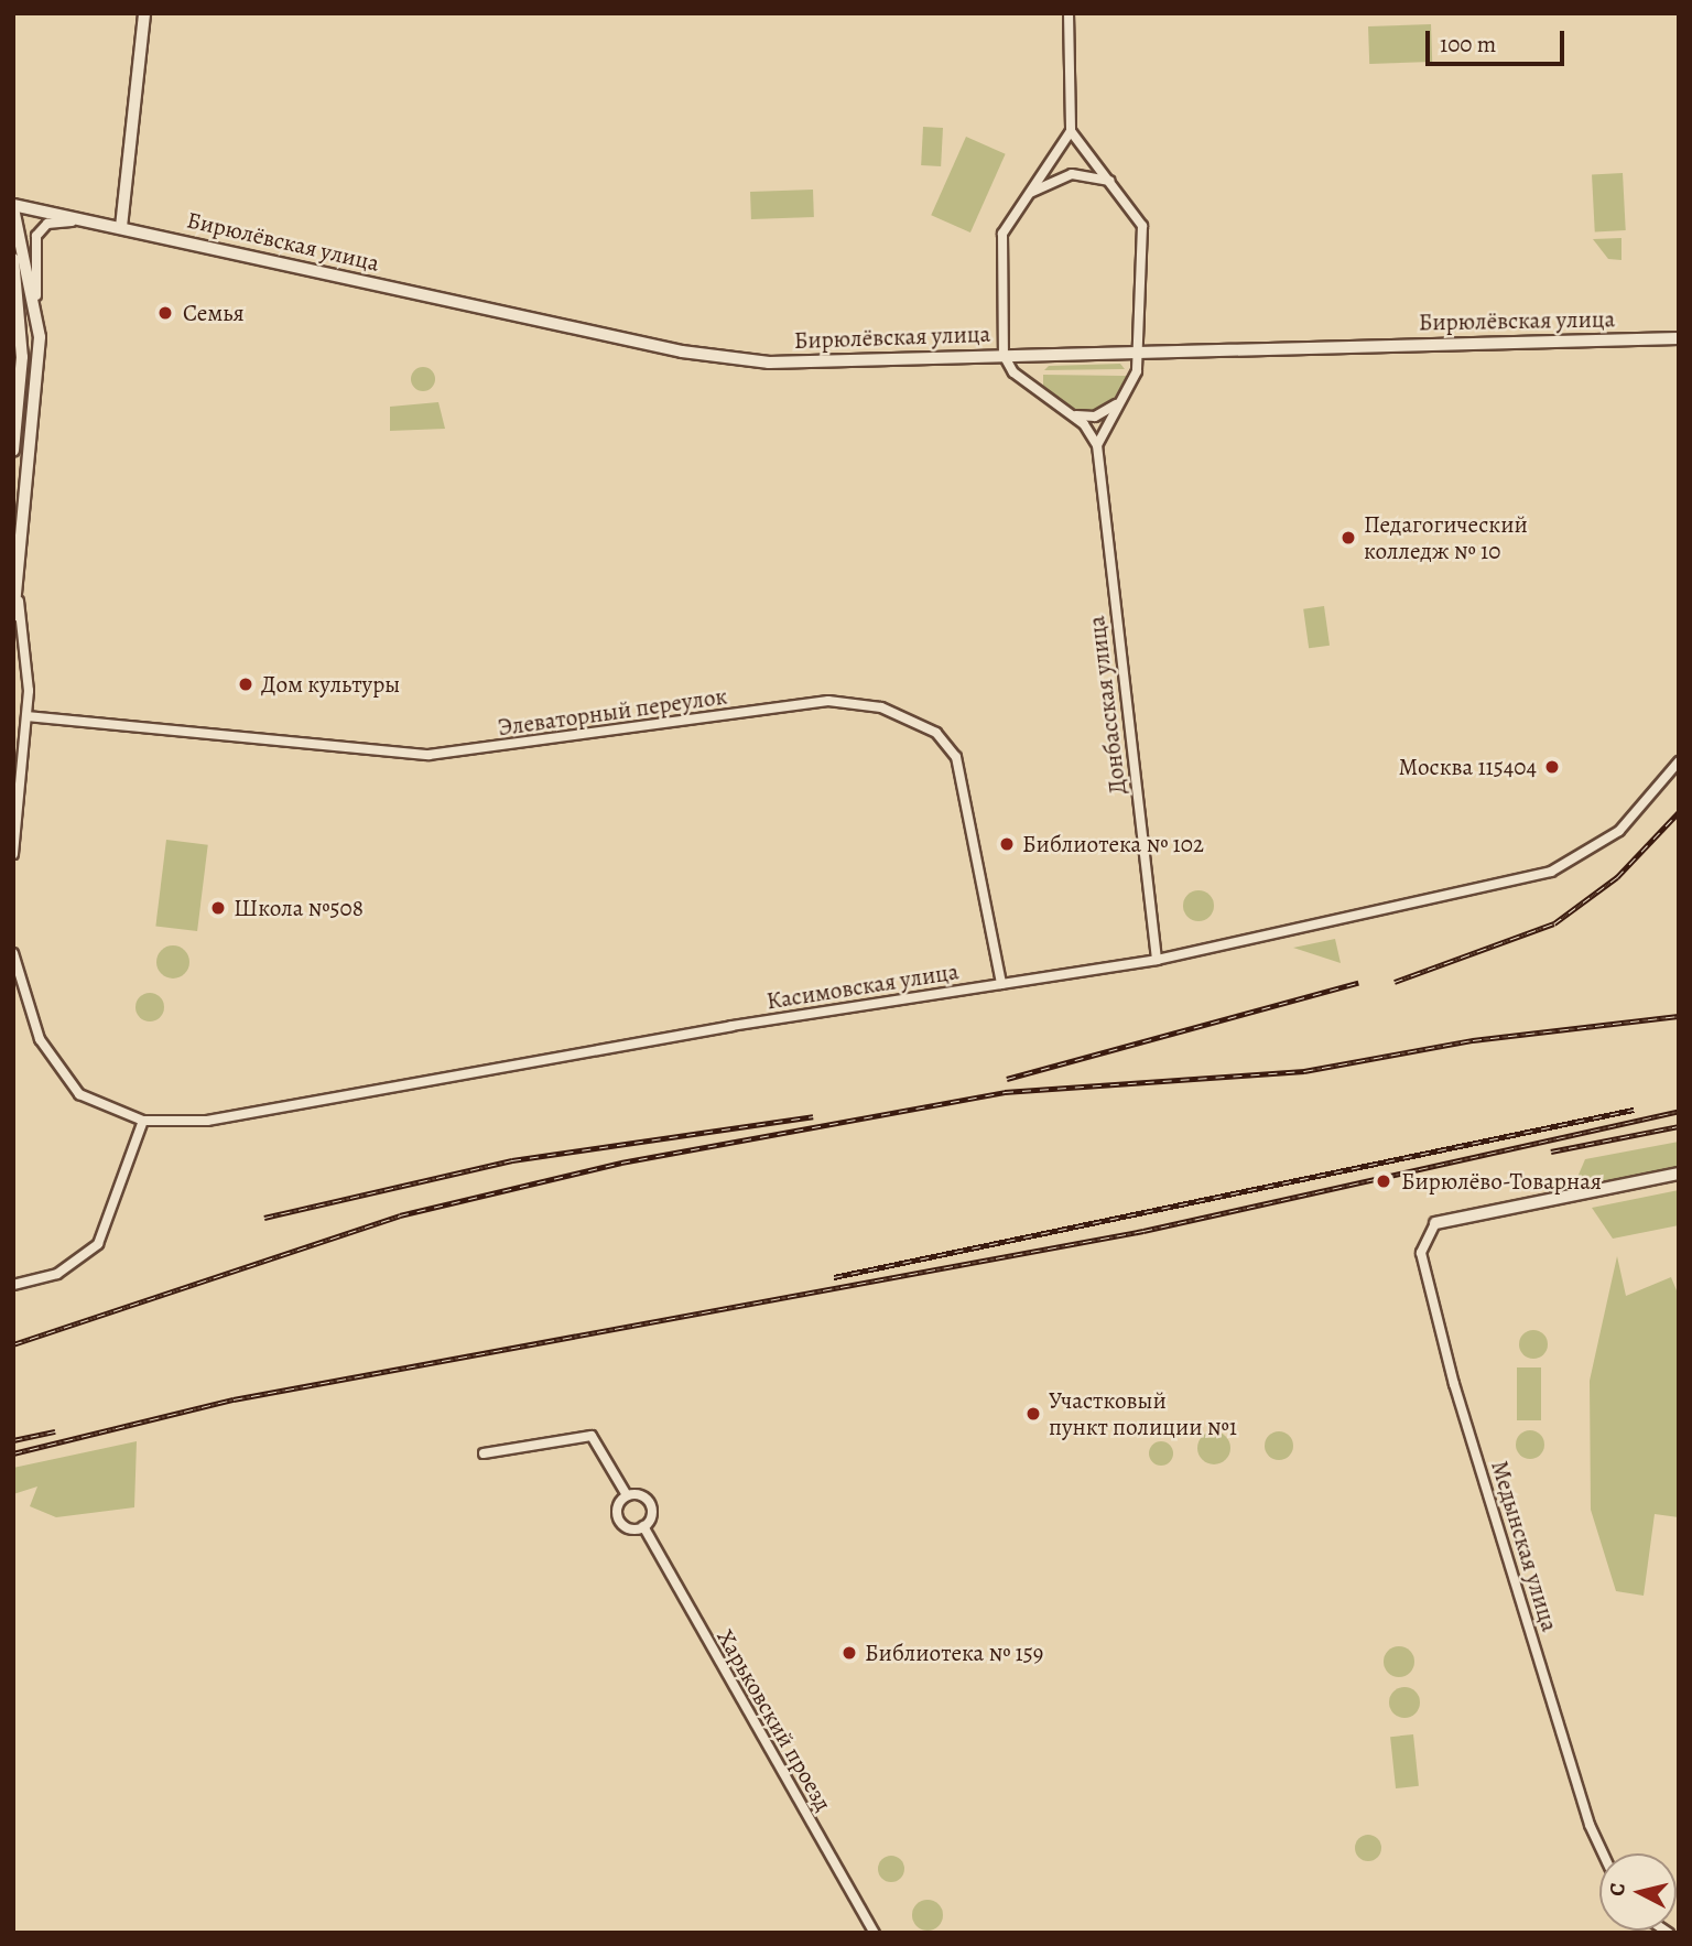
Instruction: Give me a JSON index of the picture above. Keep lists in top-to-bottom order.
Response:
{
  "streets": {
    "street": [
      "Бирюлёвская улица",
      "Донбасская улица",
      "Элеваторный переулок",
      "Касимовская улица",
      "Медынская улица",
      "Харьковский проезд"
    ]
  },
  "crossings": [
    ["Донбасская улица", "Касимовская улица"],
    ["Элеваторный переулок", "Касимовская улица"]
  ],
  "places": [
    "Семья",
    "Педагогический колледж № 10",
    "Дом культуры",
    "Москва 115404",
    "Библиотека № 102",
    "Школа №508",
    "Бирюлёво-Товарная",
    "Участковый пункт полиции №1",
    "Библиотека № 159"
  ],
  "scale_bar": "100 m",
  "north": "left"
}
